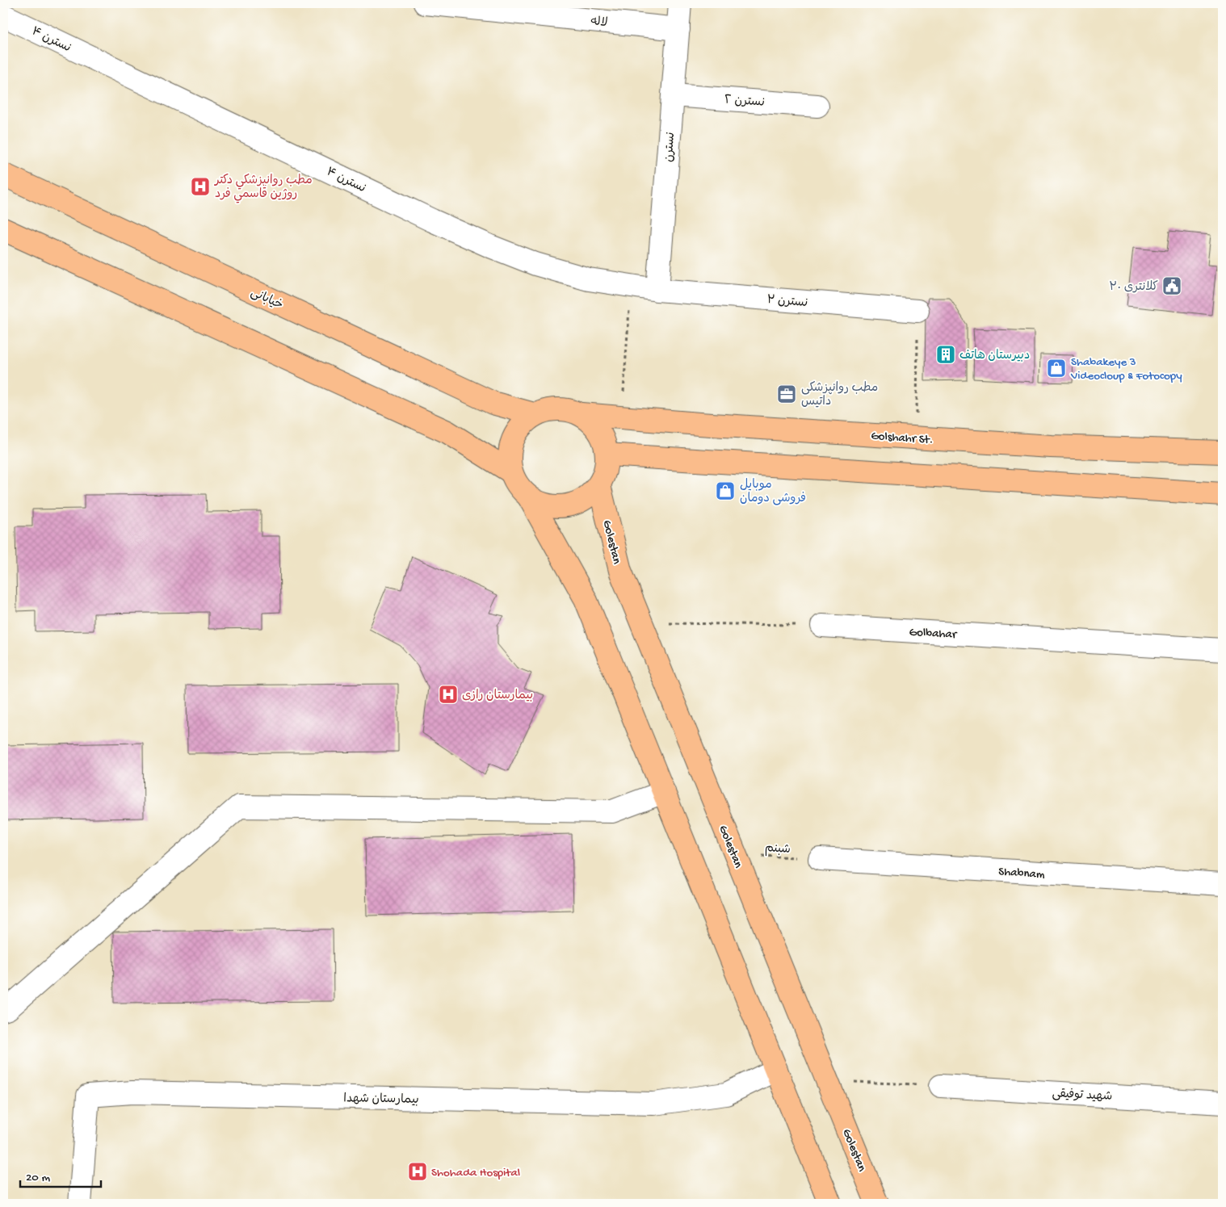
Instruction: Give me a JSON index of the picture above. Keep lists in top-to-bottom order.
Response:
{
  "streets": {
    "main road": ["خیابانی", "Golshahr St.", "Golestan"],
    "street": [
      "لاله",
      "نسترن ۴",
      "نسترن ٢",
      "نسترن",
      "نسترن ٣",
      "Golbahar",
      "Shabnam",
      "شهید توفیقی",
      "بیمارستان شهدا"
    ],
    "path": ["شبنم"]
  },
  "crossings": [
    ["لاله", "نسترن"],
    ["نسترن ۴", "نسترن"],
    ["نسترن ۴", "نسترن ٣"],
    ["نسترن ٢", "نسترن"],
    ["نسترن", "نسترن ٣"],
    ["خیابانی", "Golshahr St."],
    ["خیابانی", "Golestan"],
    ["Golshahr St.", "Golestan"],
    ["Golestan", "شبنم"],
    ["شبنم", "Shabnam"]
  ],
  "places": {
    "hospital": ["مطب روانپزشكي دكتر روژين قاسمي فرد", "بیمارستان رازی", "Shohada Hospital"],
    "public building": ["کلانتری ۲۰"],
    "building": ["دبیرستان هاتف"],
    "shop": ["Shabakeye 3 Videocloup & Fotocopy", "موبایل فروشی دومان"],
    "office": ["مطب روانپزشکی داتیس"]
  },
  "scale_bar": "20 m"
}
